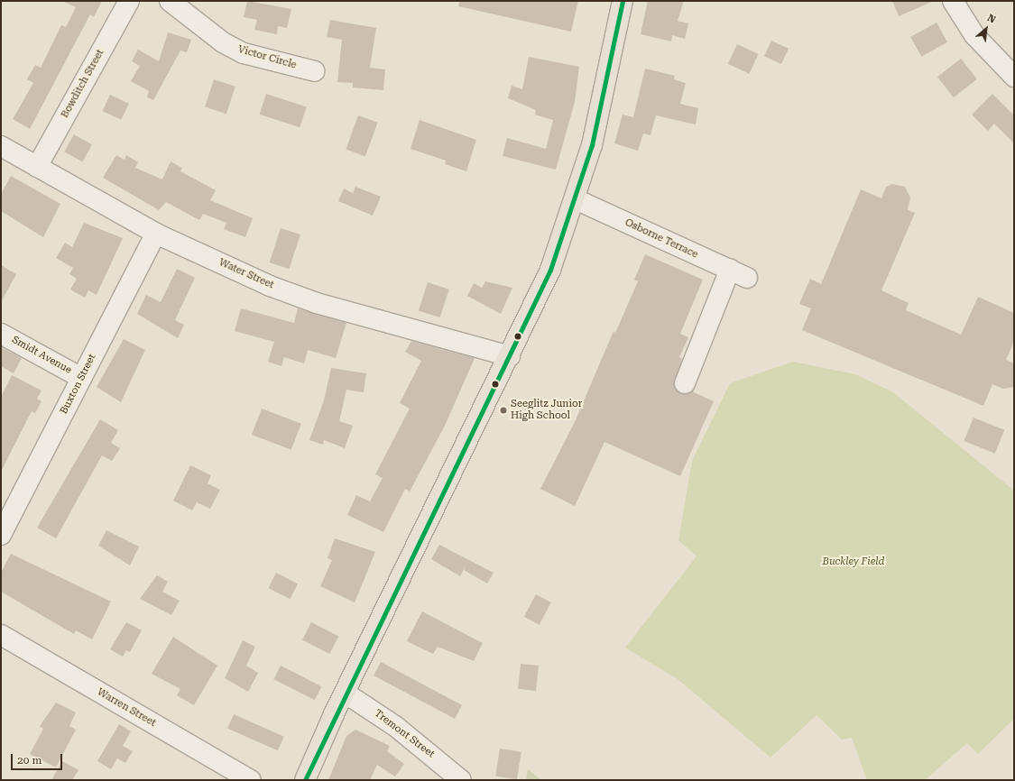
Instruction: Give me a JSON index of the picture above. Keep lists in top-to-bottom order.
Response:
{
  "streets": {
    "street": [
      "Victor Circle",
      "Bowditch Street",
      "Osborne Terrace",
      "Water Street",
      "Smidt Avenue",
      "Buxton Street",
      "Warren Street",
      "Tremont Street"
    ]
  },
  "crossings": [
    ["Bowditch Street", "Water Street"],
    ["Water Street", "Buxton Street"],
    ["Smidt Avenue", "Buxton Street"]
  ],
  "parks": ["Buckley Field"],
  "places": ["Seeglitz Junior High School"],
  "scale_bar": "20 m",
  "north": "top right"
}
